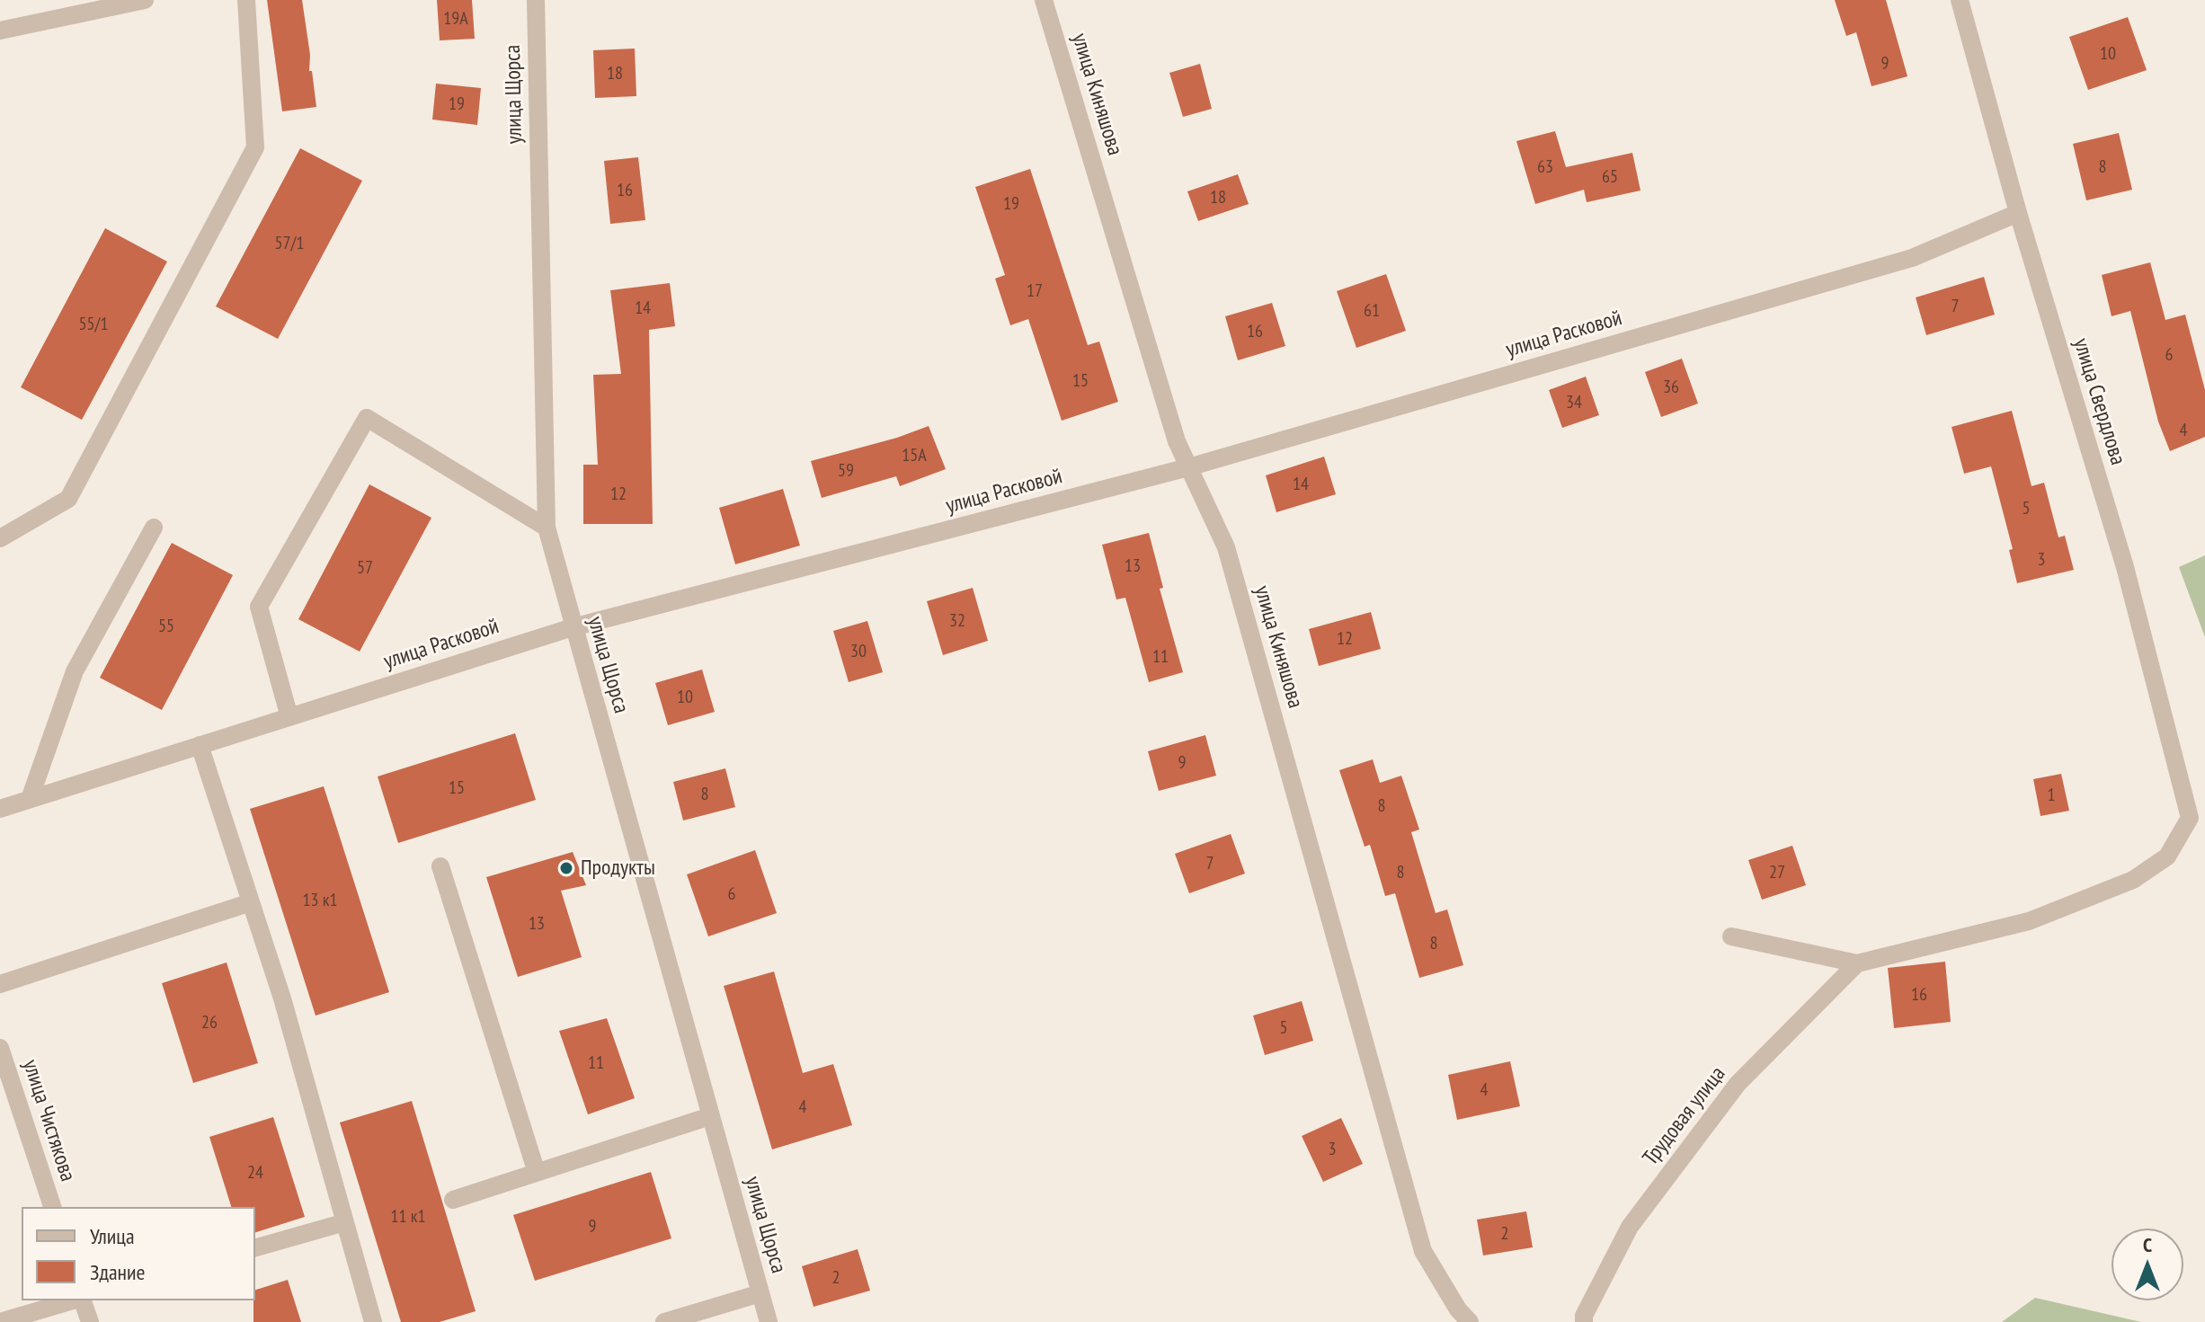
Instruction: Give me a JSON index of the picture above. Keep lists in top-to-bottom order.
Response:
{
  "streets": {
    "street": [
      "улица Щорса",
      "улица Киняшова",
      "улица Расковой",
      "улица Свердлова",
      "Трудовая улица",
      "улица Чистякова"
    ]
  },
  "crossings": [
    ["улица Щорса", "улица Расковой"],
    ["улица Киняшова", "улица Расковой"],
    ["улица Расковой", "улица Свердлова"]
  ],
  "places": ["Продукты"],
  "house_numbers": [
    "19А",
    "10",
    "9",
    "18",
    "19",
    "63",
    "8",
    "65",
    "16",
    "18",
    "19",
    "57/1",
    "17",
    "7",
    "14",
    "61",
    "55/1",
    "16",
    "6",
    "15",
    "36",
    "34",
    "4",
    "15А",
    "59",
    "14",
    "12",
    "5",
    "3",
    "13",
    "57",
    "32",
    "55",
    "12",
    "30",
    "11",
    "10",
    "9",
    "15",
    "8",
    "1",
    "8",
    "7",
    "8",
    "27",
    "6",
    "13 к1",
    "13",
    "8",
    "16",
    "26",
    "5",
    "11",
    "4",
    "4",
    "3",
    "24",
    "11 к1",
    "9",
    "2",
    "2"
  ],
  "legend": ["Улица", "Здание"],
  "north": "top"
}
